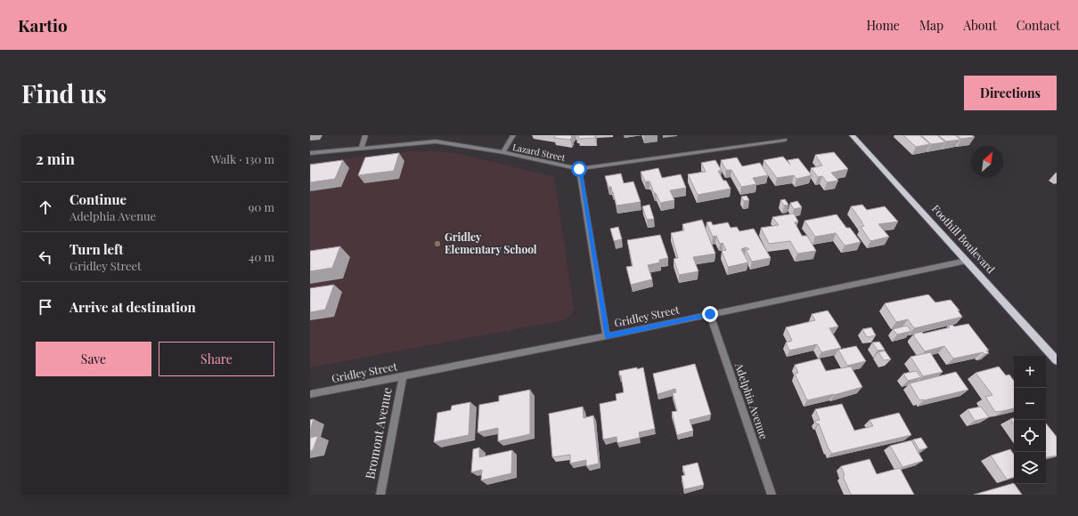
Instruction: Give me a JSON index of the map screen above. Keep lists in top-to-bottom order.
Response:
{
  "streets": {
    "main road": ["Foothill Boulevard"],
    "street": [
      "Lazard Street",
      "Gridley Street",
      "Adelphia Avenue",
      "Bromont Avenue"
    ]
  },
  "crossings": [
    ["Foothill Boulevard", "Gridley Street"],
    ["Gridley Street", "Adelphia Avenue"],
    ["Gridley Street", "Bromont Avenue"]
  ],
  "places": ["Gridley Elementary School"],
  "north": "top right",
  "page": {
    "header": "Kartio",
    "nav": [
      "Home",
      "Map",
      "About",
      "Contact"
    ],
    "buttons": [
      "Directions",
      ["Save", "Share"]
    ],
    "title": "Find us",
    "heading": ["2 min", "Walk · 130 m"],
    "list": [
      ["Continue", "Adelphia Avenue", "90 m"],
      ["Turn left", "Gridley Street", "40 m"],
      "Arrive at destination"
    ],
    "map_buttons": ["+", "−"]
  }
}
